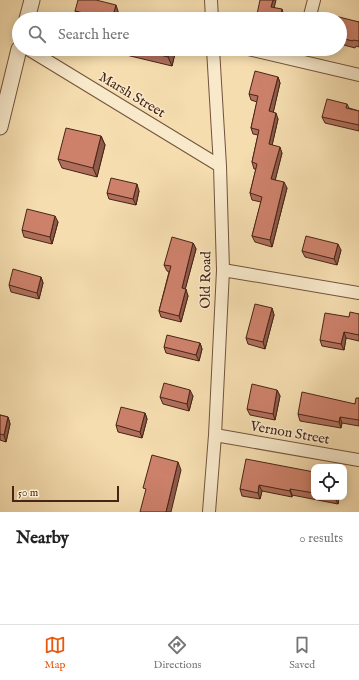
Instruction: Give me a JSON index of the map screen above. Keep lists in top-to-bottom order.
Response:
{
  "streets": {
    "street": ["Marsh Street", "Old Road", "Vernon Street"]
  },
  "crossings": [
    ["Marsh Street", "Old Road"],
    ["Old Road", "Vernon Street"]
  ],
  "scale_bar": "50 m",
  "page": {
    "search": "Search here",
    "scale": "50 m",
    "heading": ["Nearby", "0 results"],
    "nav": ["Map", "Directions", "Saved"]
  }
}
